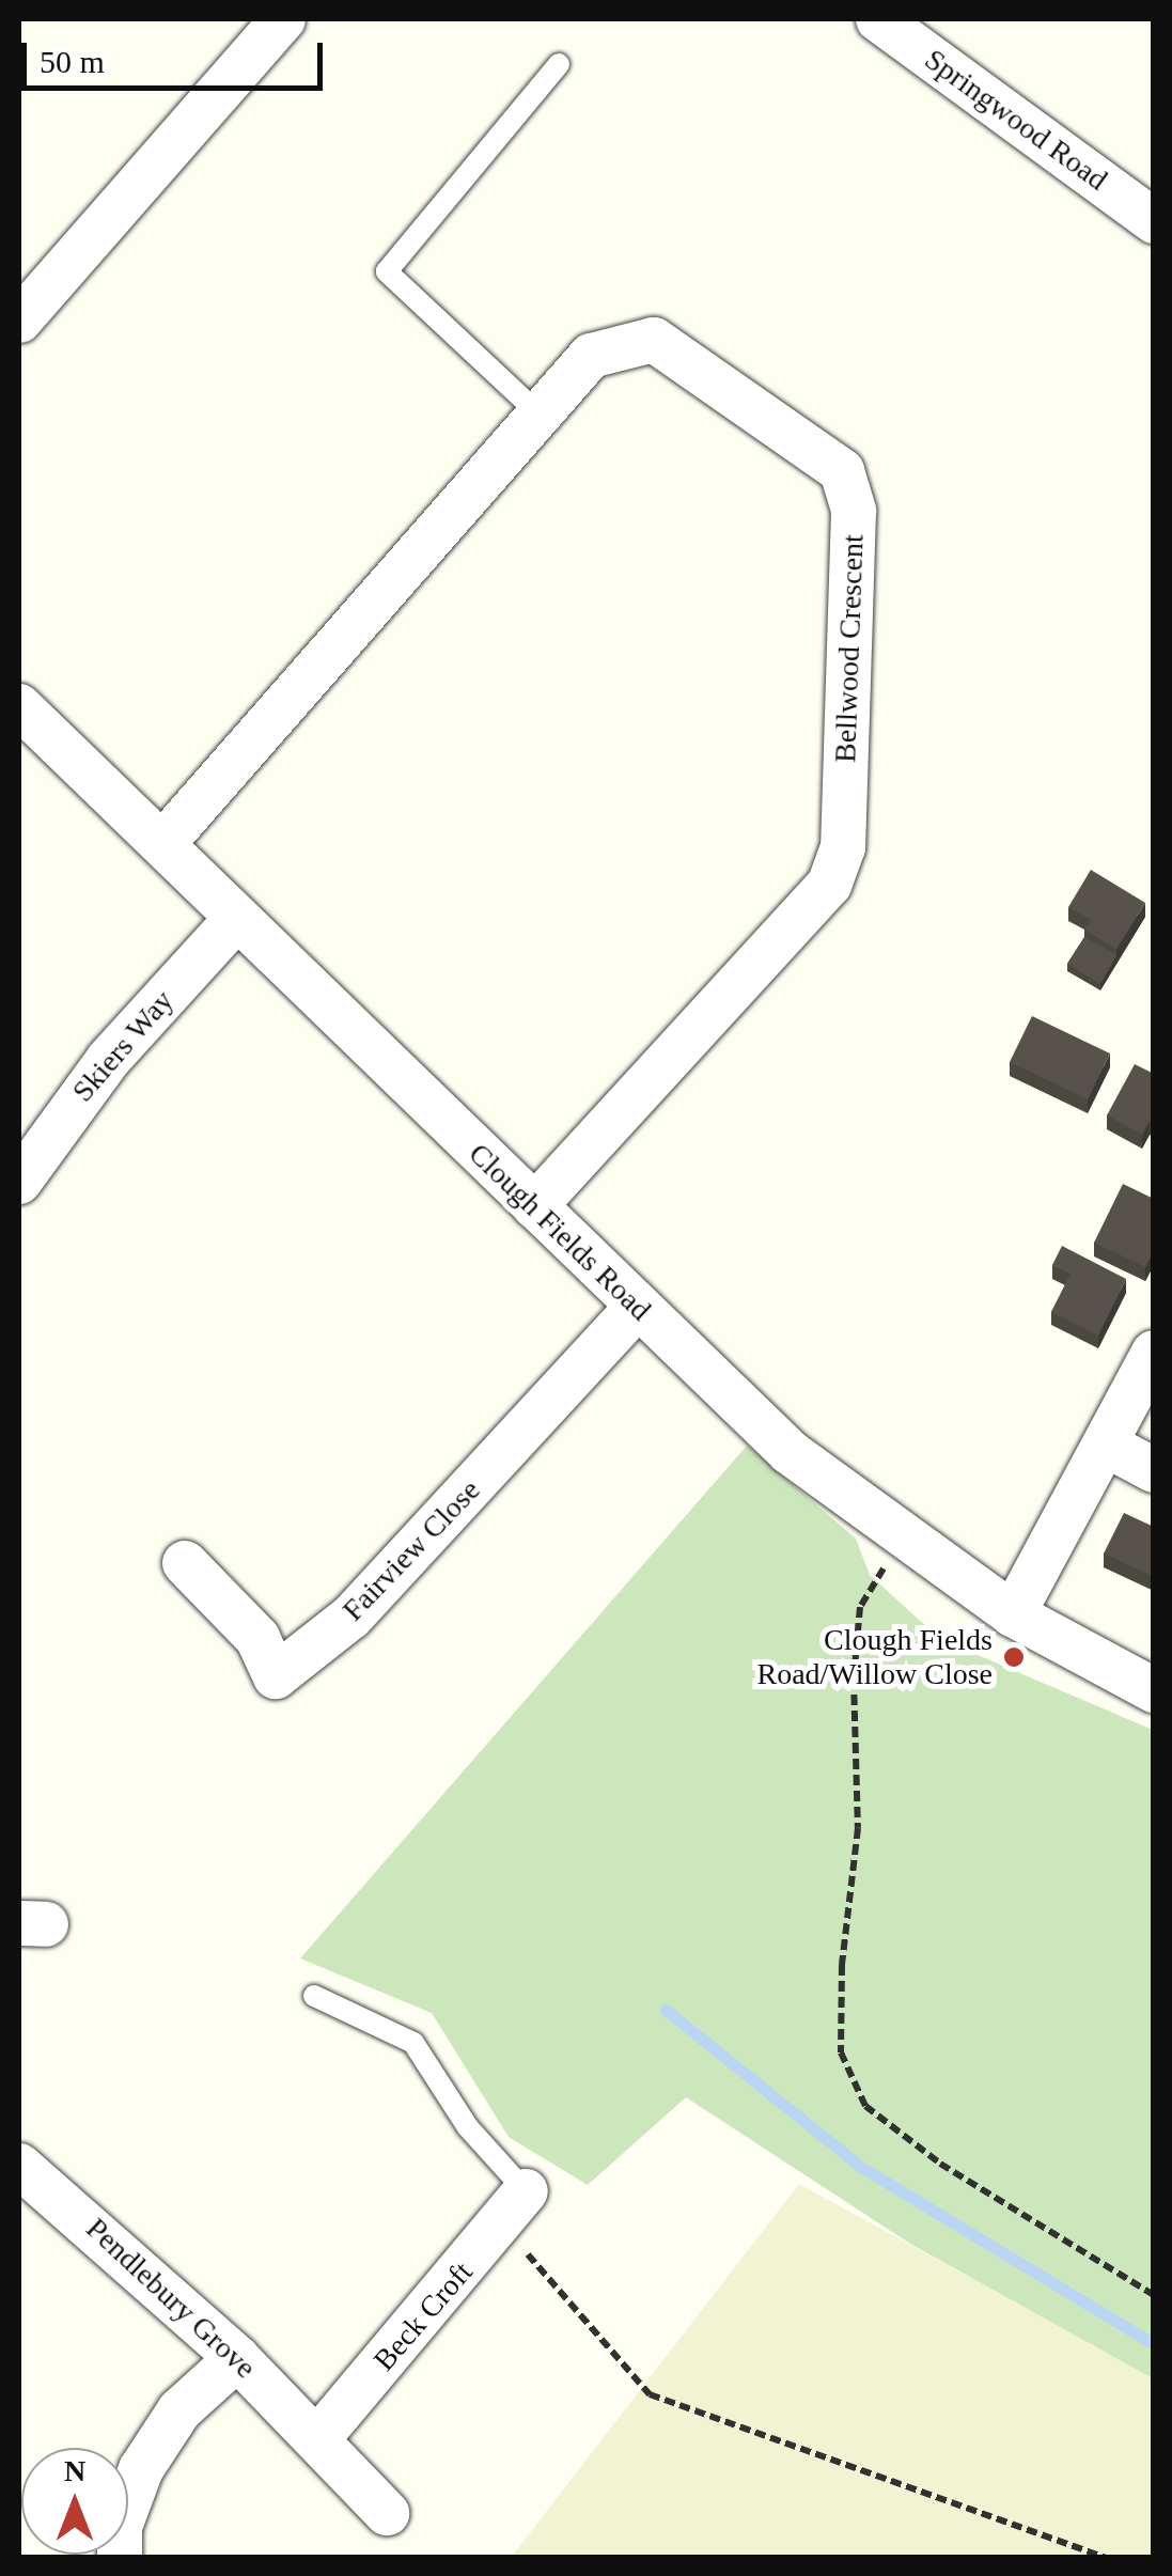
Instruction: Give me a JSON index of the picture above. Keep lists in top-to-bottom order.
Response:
{
  "streets": {
    "street": [
      "Springwood Road",
      "Bellwood Crescent",
      "Skiers Way",
      "Clough Fields Road",
      "Fairview Close",
      "Pendlebury Grove",
      "Beck Croft"
    ]
  },
  "crossings": [
    ["Bellwood Crescent", "Clough Fields Road"],
    ["Skiers Way", "Clough Fields Road"],
    ["Clough Fields Road", "Fairview Close"],
    ["Pendlebury Grove", "Beck Croft"]
  ],
  "places": ["Clough Fields Road/Willow Close"],
  "scale_bar": "50 m",
  "north": "top"
}
